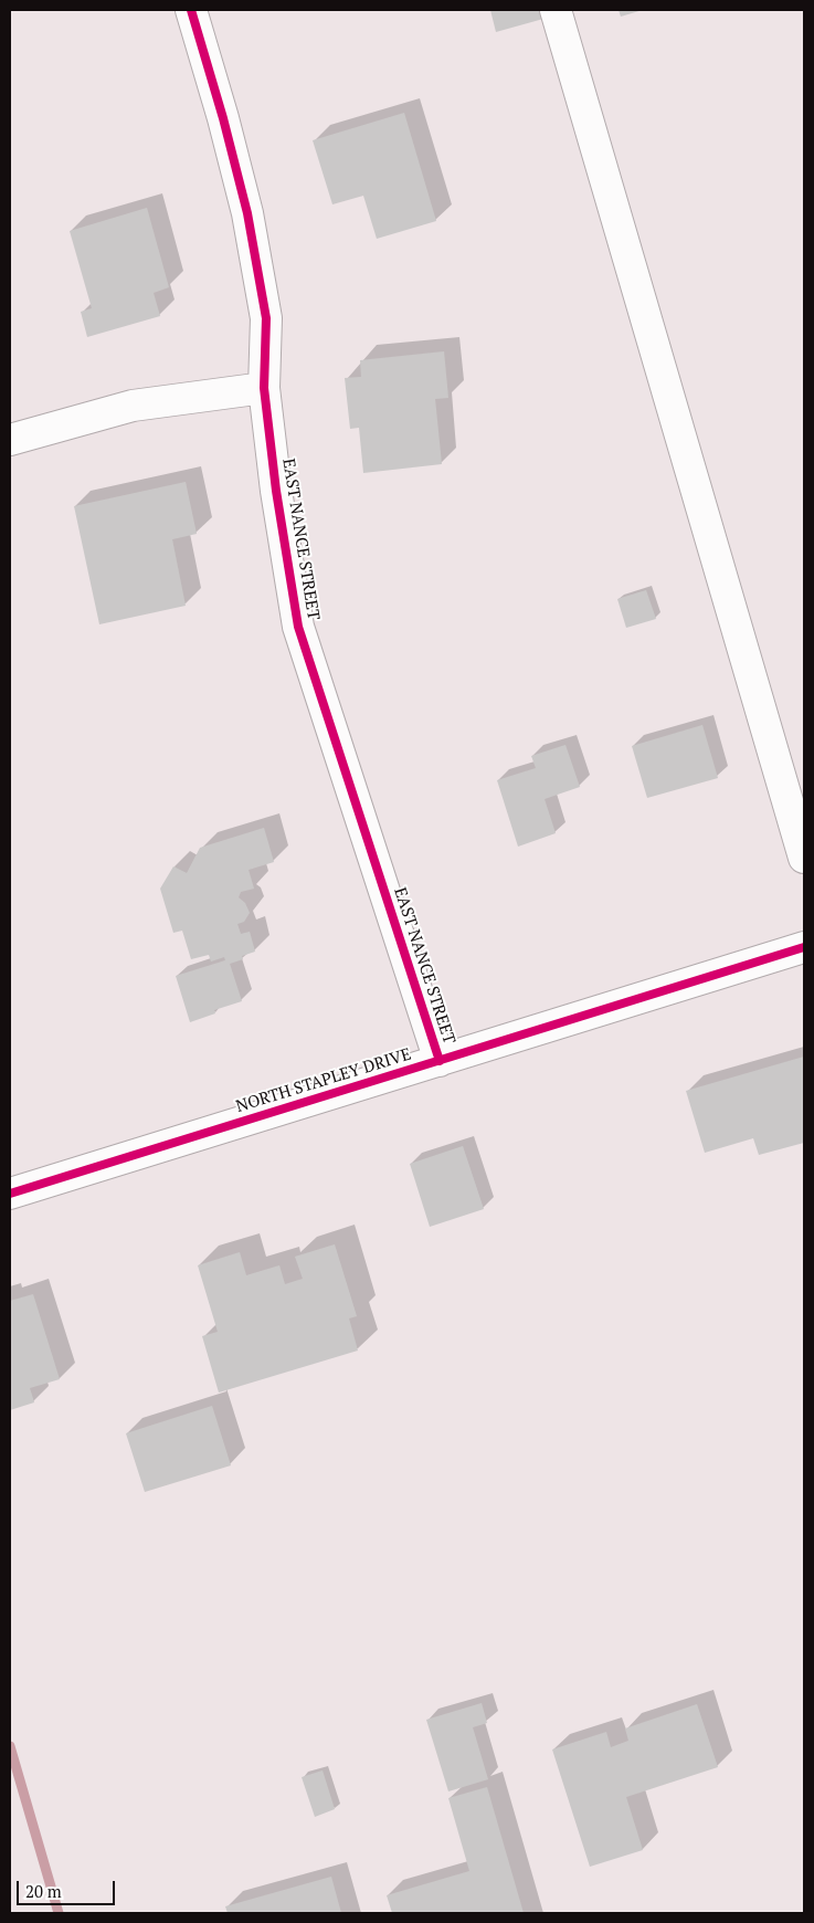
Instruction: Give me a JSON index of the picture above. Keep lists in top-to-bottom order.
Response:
{
  "streets": {
    "street": ["EAST NANCE STREET", "NORTH STAPLEY DRIVE"]
  },
  "crossings": [
    ["EAST NANCE STREET", "NORTH STAPLEY DRIVE"]
  ],
  "scale_bar": "20 m"
}
